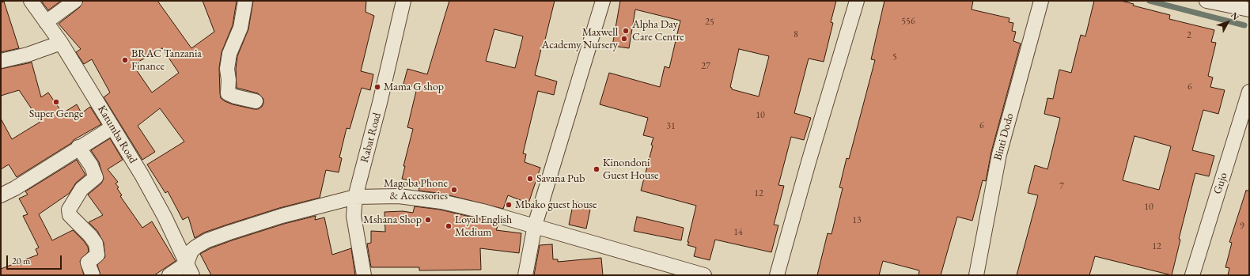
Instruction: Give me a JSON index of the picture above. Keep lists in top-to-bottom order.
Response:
{
  "streets": {
    "street": [
      "Katumba Road",
      "Binti Dodo",
      "Rabat Road",
      "Gujo"
    ]
  },
  "places": [
    "Alpha Day Care Centre",
    "Maxwell Academy Nursery",
    "BRAC Tanzania Finance",
    "Mama G shop",
    "Super Genge",
    "Kinondoni Guest House",
    "Savana Pub",
    "Magoba Phone & Accessories",
    "Mbako guest house",
    "Mshana Shop",
    "Loyal English Medium"
  ],
  "house_numbers": [
    "556",
    "25",
    "8",
    "2",
    "5",
    "27",
    "6",
    "10",
    "6",
    "31",
    "7",
    "12",
    "10",
    "13",
    "9",
    "14",
    "12"
  ],
  "scale_bar": "20 m",
  "north": "top right"
}
